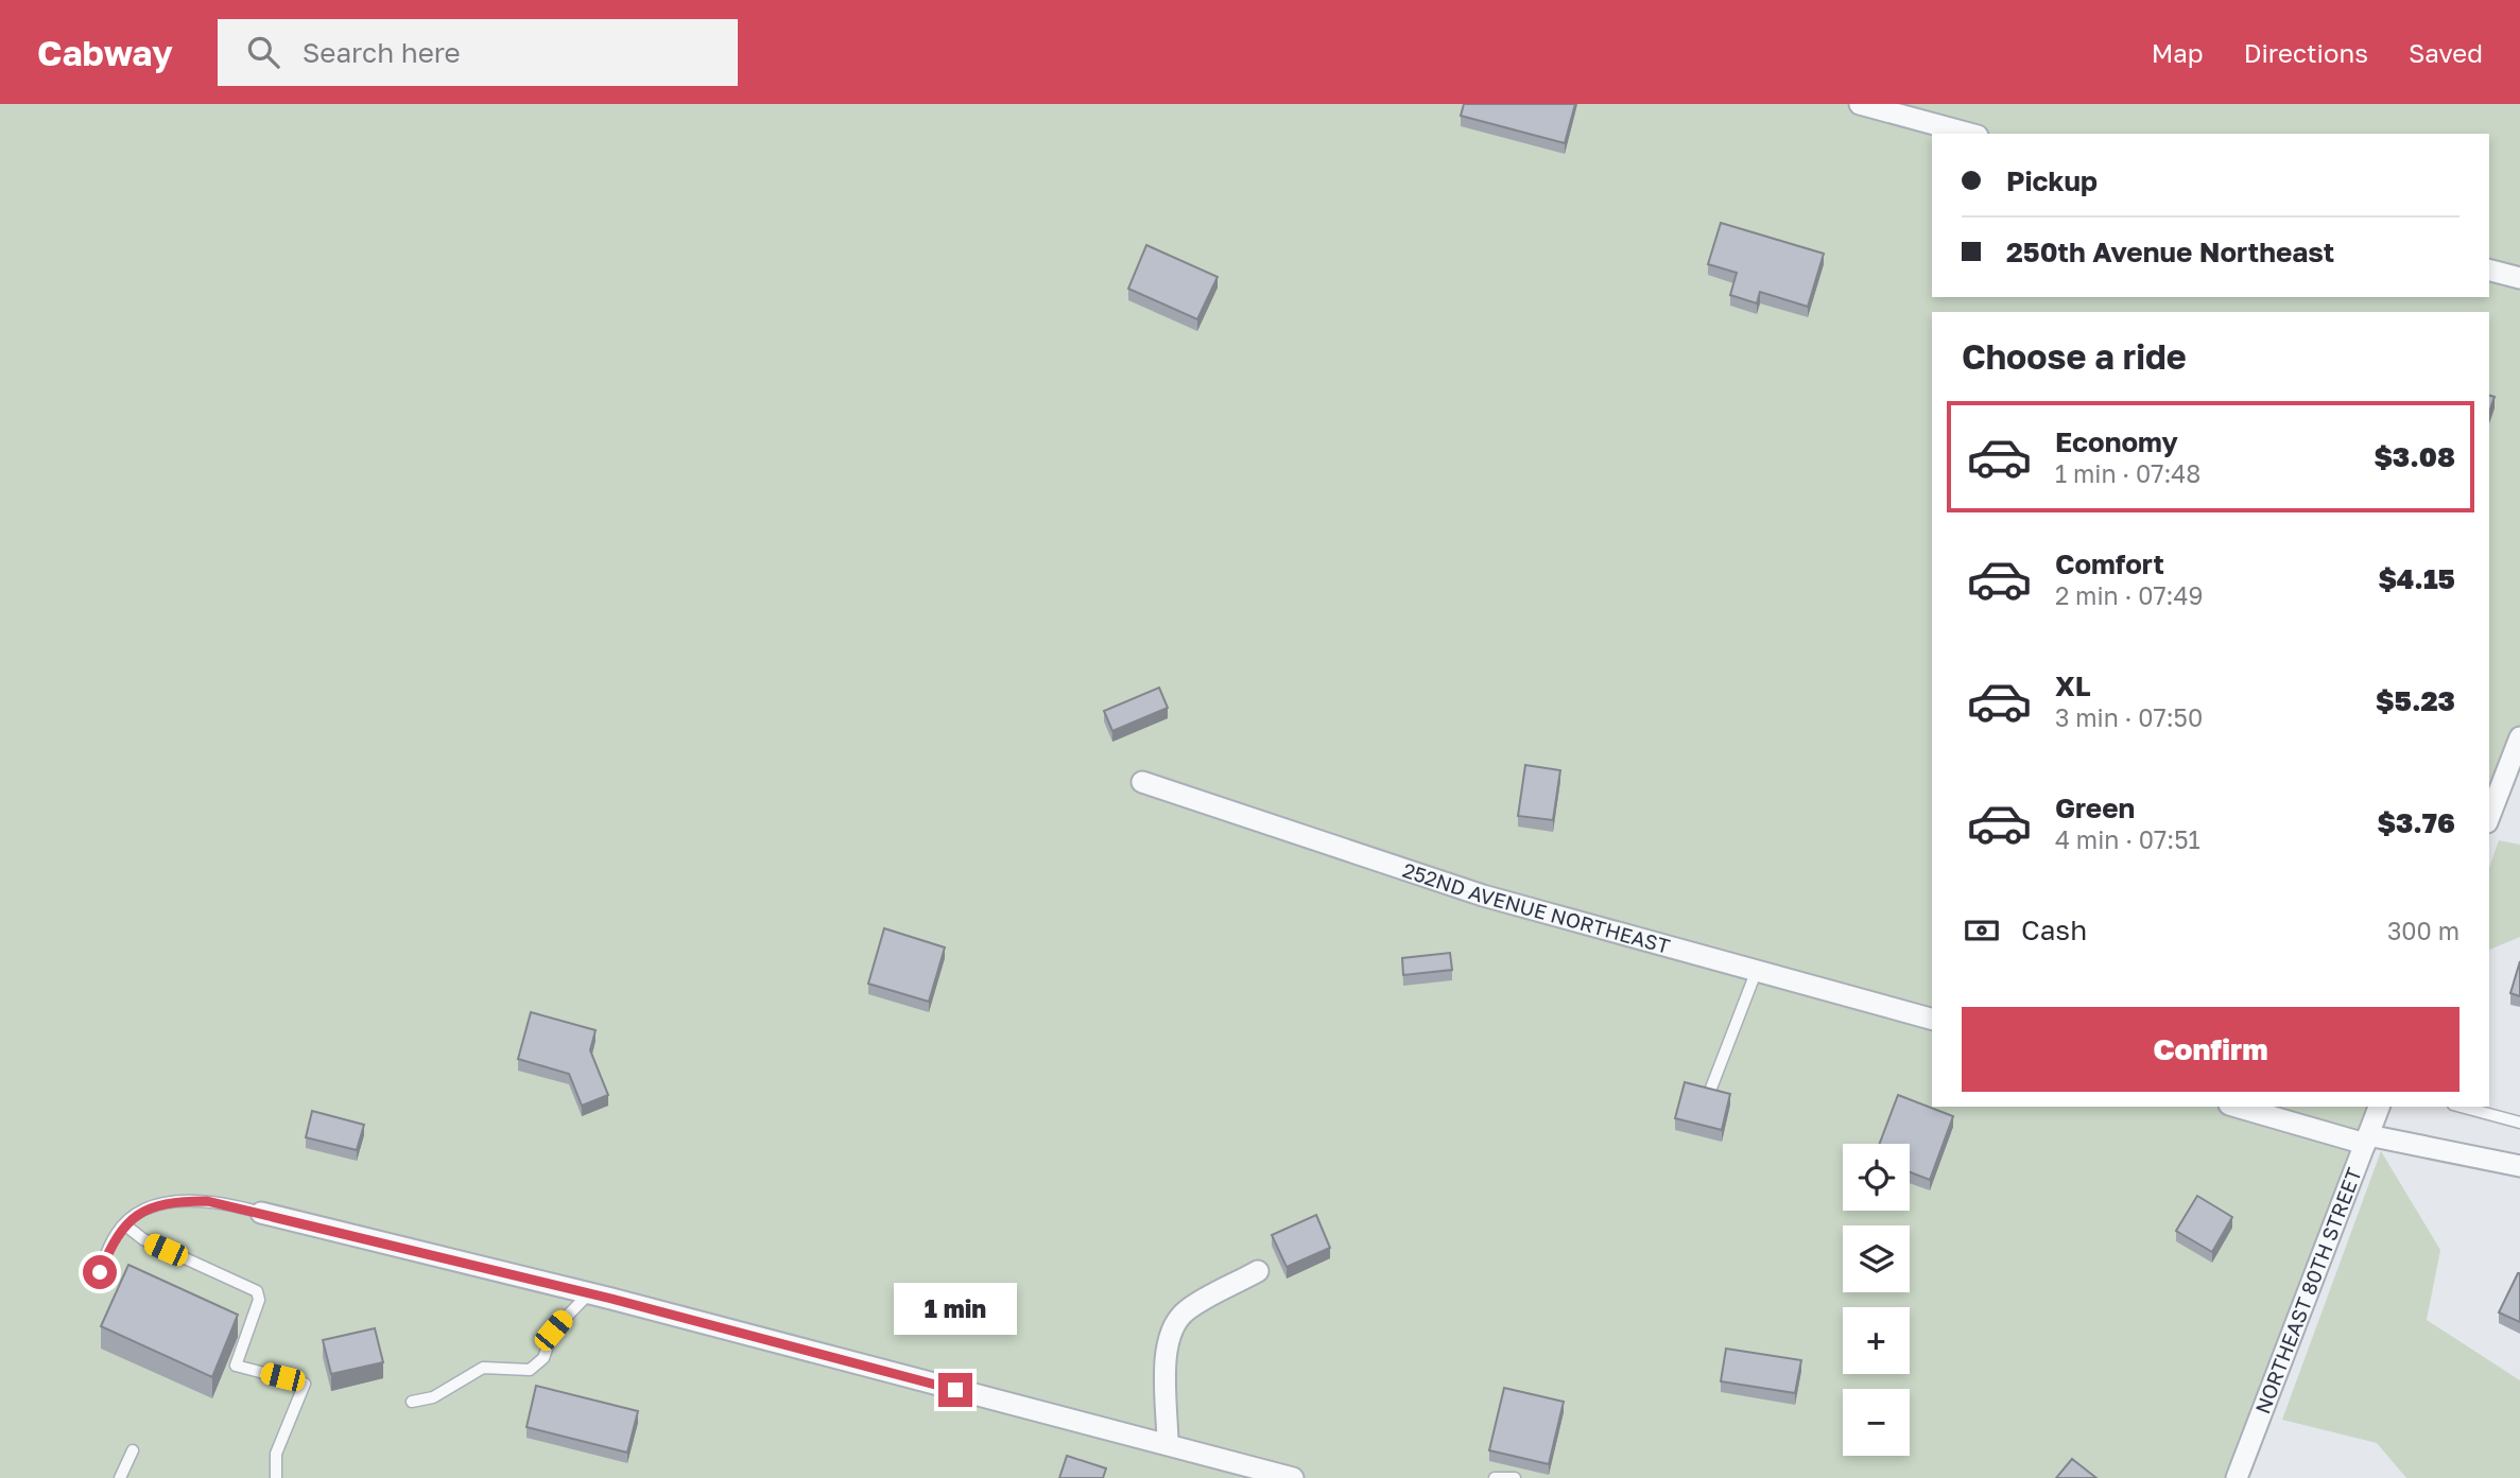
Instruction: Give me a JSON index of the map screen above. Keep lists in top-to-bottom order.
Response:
{
  "streets": {
    "street": ["252ND AVENUE NORTHEAST", "NORTHEAST 80TH STREET"]
  },
  "page": {
    "header": "Cabway",
    "search": "Search here",
    "nav": ["Map", "Directions", "Saved"],
    "banner": ["Pickup", "250th Avenue Northeast"],
    "heading": "Choose a ride",
    "list": [
      {
        "name": "Economy",
        "note": "1 min · 07:48",
        "value": "$3.08"
      },
      {
        "name": "Comfort",
        "note": "2 min · 07:49",
        "value": "$4.15"
      },
      {
        "name": "XL",
        "note": "3 min · 07:50",
        "value": "$5.23"
      },
      {
        "name": "Green",
        "note": "4 min · 07:51",
        "value": "$3.76"
      }
    ],
    "pay": ["Cash", "300 m"],
    "buttons": "Confirm",
    "map_buttons": ["+", "−"],
    "bubble": "1 min"
  }
}
